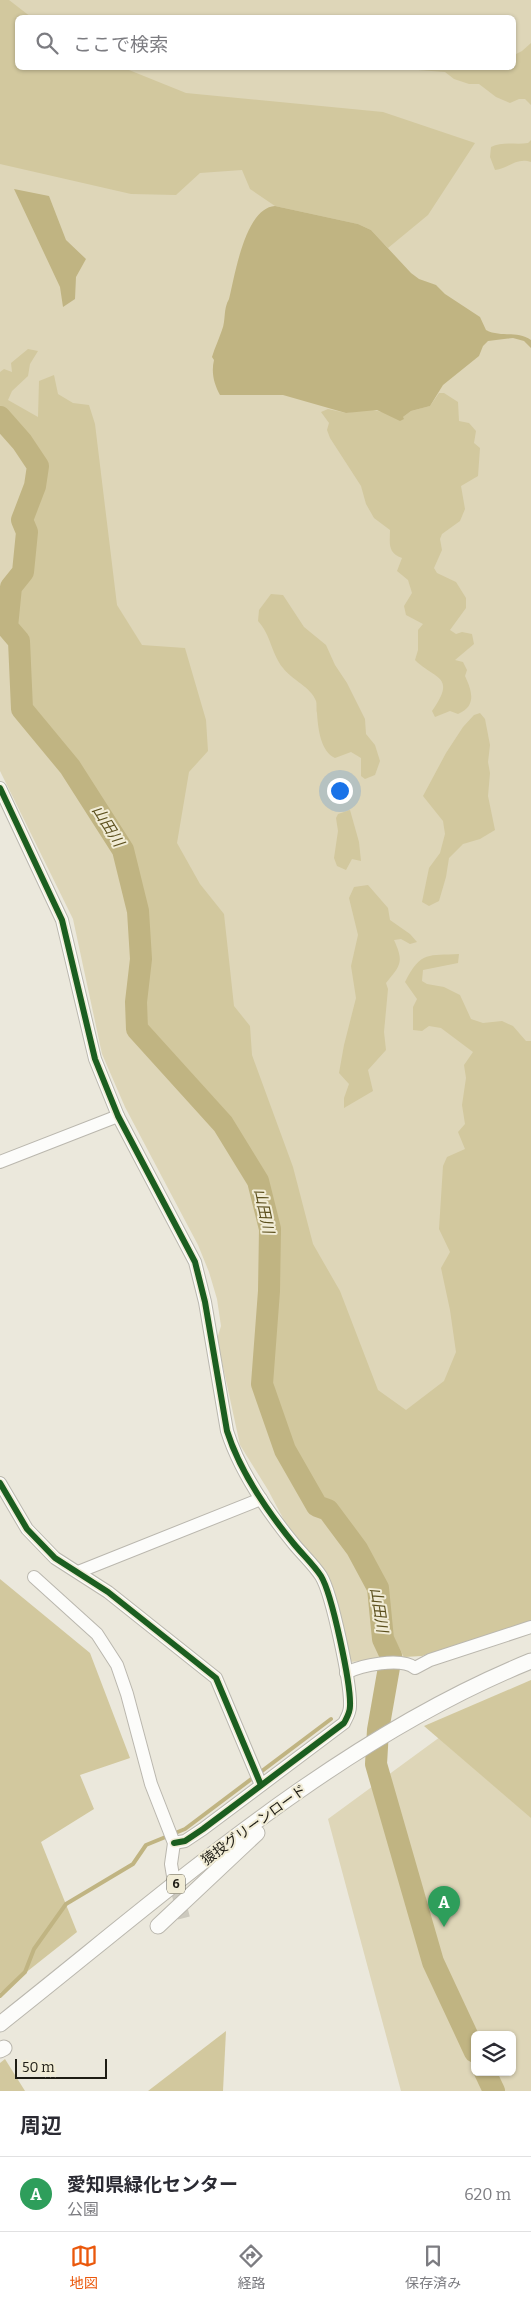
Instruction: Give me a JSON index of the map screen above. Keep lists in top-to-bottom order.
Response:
{
  "streets": {
    "main road": ["猿投グリーンロード", "6"]
  },
  "water": ["山田川"],
  "scale_bar": "50 m",
  "page": {
    "search": "ここで検索",
    "pins": "A",
    "scale": "50 m",
    "heading": "周辺",
    "list": [
      {
        "mark": "A",
        "name": "愛知県緑化センター",
        "note": "公園",
        "value": "620 m"
      }
    ],
    "nav": ["地図", "経路", "保存済み"]
  }
}
